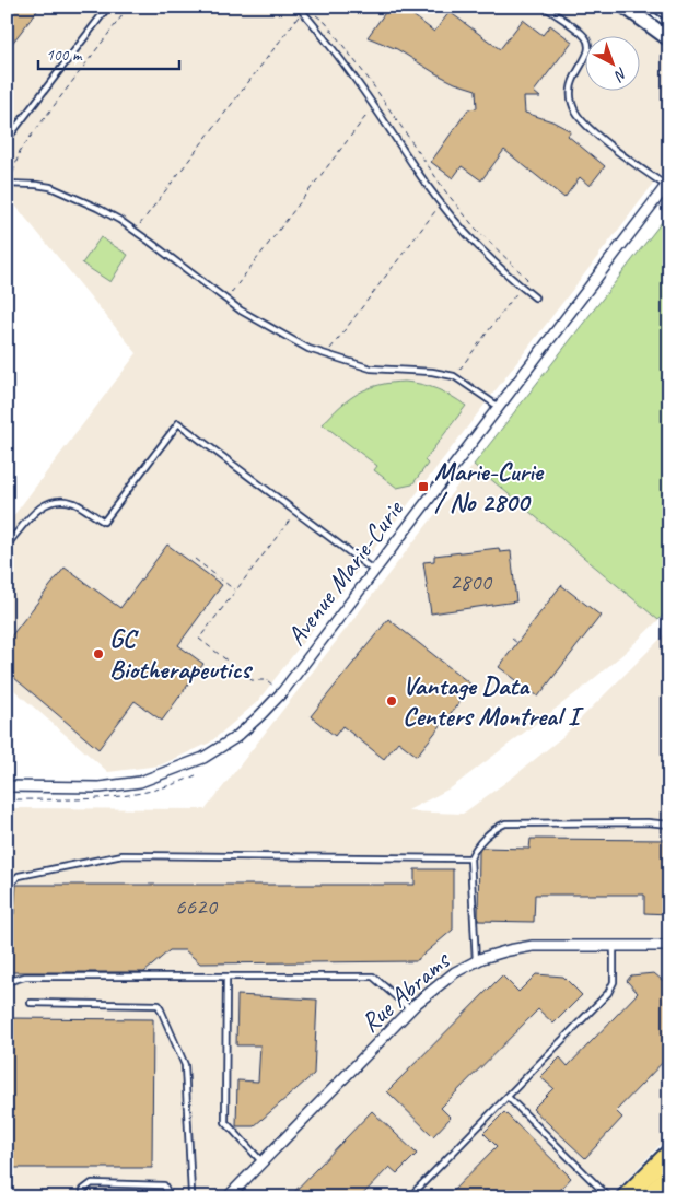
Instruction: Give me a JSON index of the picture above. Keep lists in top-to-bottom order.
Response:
{
  "streets": {
    "street": ["Avenue Marie-Curie", "Rue Abrams"]
  },
  "places": {
    "transit": ["Marie-Curie / No 2800"],
    "other": ["GC Biotherapeutics", "Vantage Data Centers Montreal I"]
  },
  "house_numbers": ["2800", "6620"],
  "scale_bar": "100 m",
  "north": "bottom right"
}
